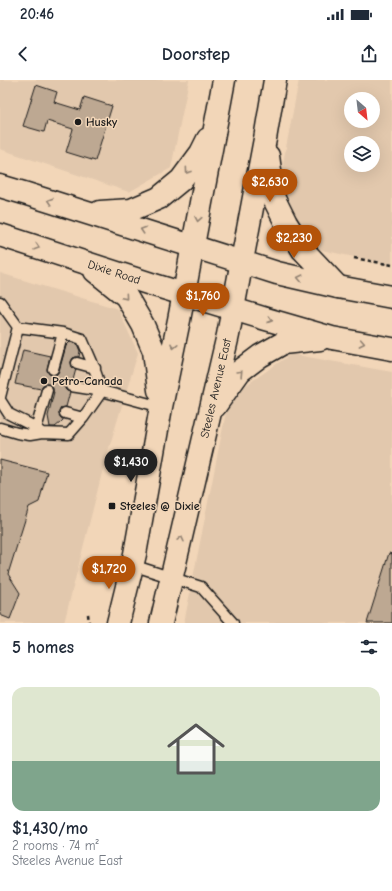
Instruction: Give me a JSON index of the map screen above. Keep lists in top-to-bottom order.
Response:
{
  "streets": {
    "main road": ["Dixie Road", "Steeles Avenue East"]
  },
  "crossings": [
    ["Dixie Road", "Steeles Avenue East"]
  ],
  "places": {
    "other": ["Husky", "Petro-Canada"],
    "transit": ["Steeles @ Dixie"]
  },
  "north": "bottom right",
  "page": {
    "status": "20:46",
    "header": "Doorstep",
    "price": [
      "$2,630",
      "$2,230",
      "$1,760",
      "$1,430",
      "$1,720"
    ],
    "heading": "5 homes",
    "list": [
      {
        "name": "$1,430/mo",
        "note": "2 rooms · 74 m² · Steeles Avenue East"
      }
    ]
  }
}
